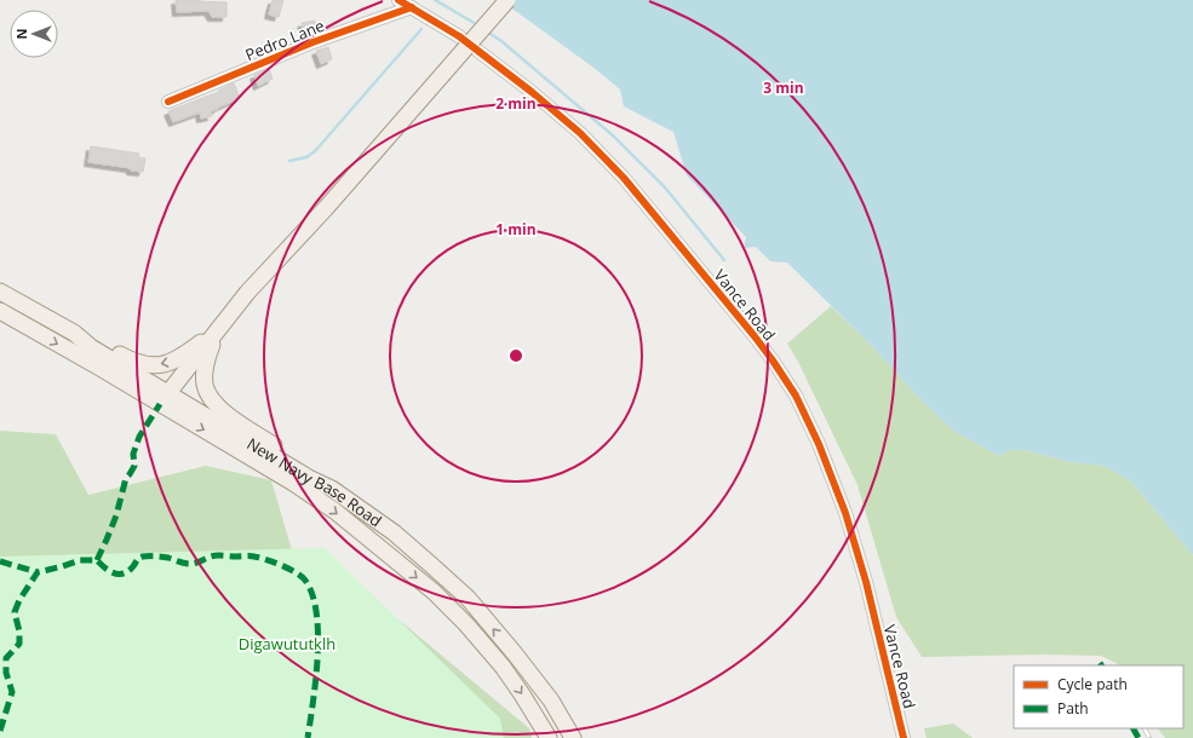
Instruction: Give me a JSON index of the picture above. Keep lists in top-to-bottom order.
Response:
{
  "streets": {
    "main road": ["New Navy Base Road"],
    "street": ["Pedro Lane", "Vance Road"]
  },
  "crossings": [
    ["Pedro Lane", "Vance Road"]
  ],
  "parks": ["Digawututklh"],
  "legend": ["Cycle path", "Path"],
  "north": "left",
  "rings": ["3 min", "2 min", "1 min"]
}
